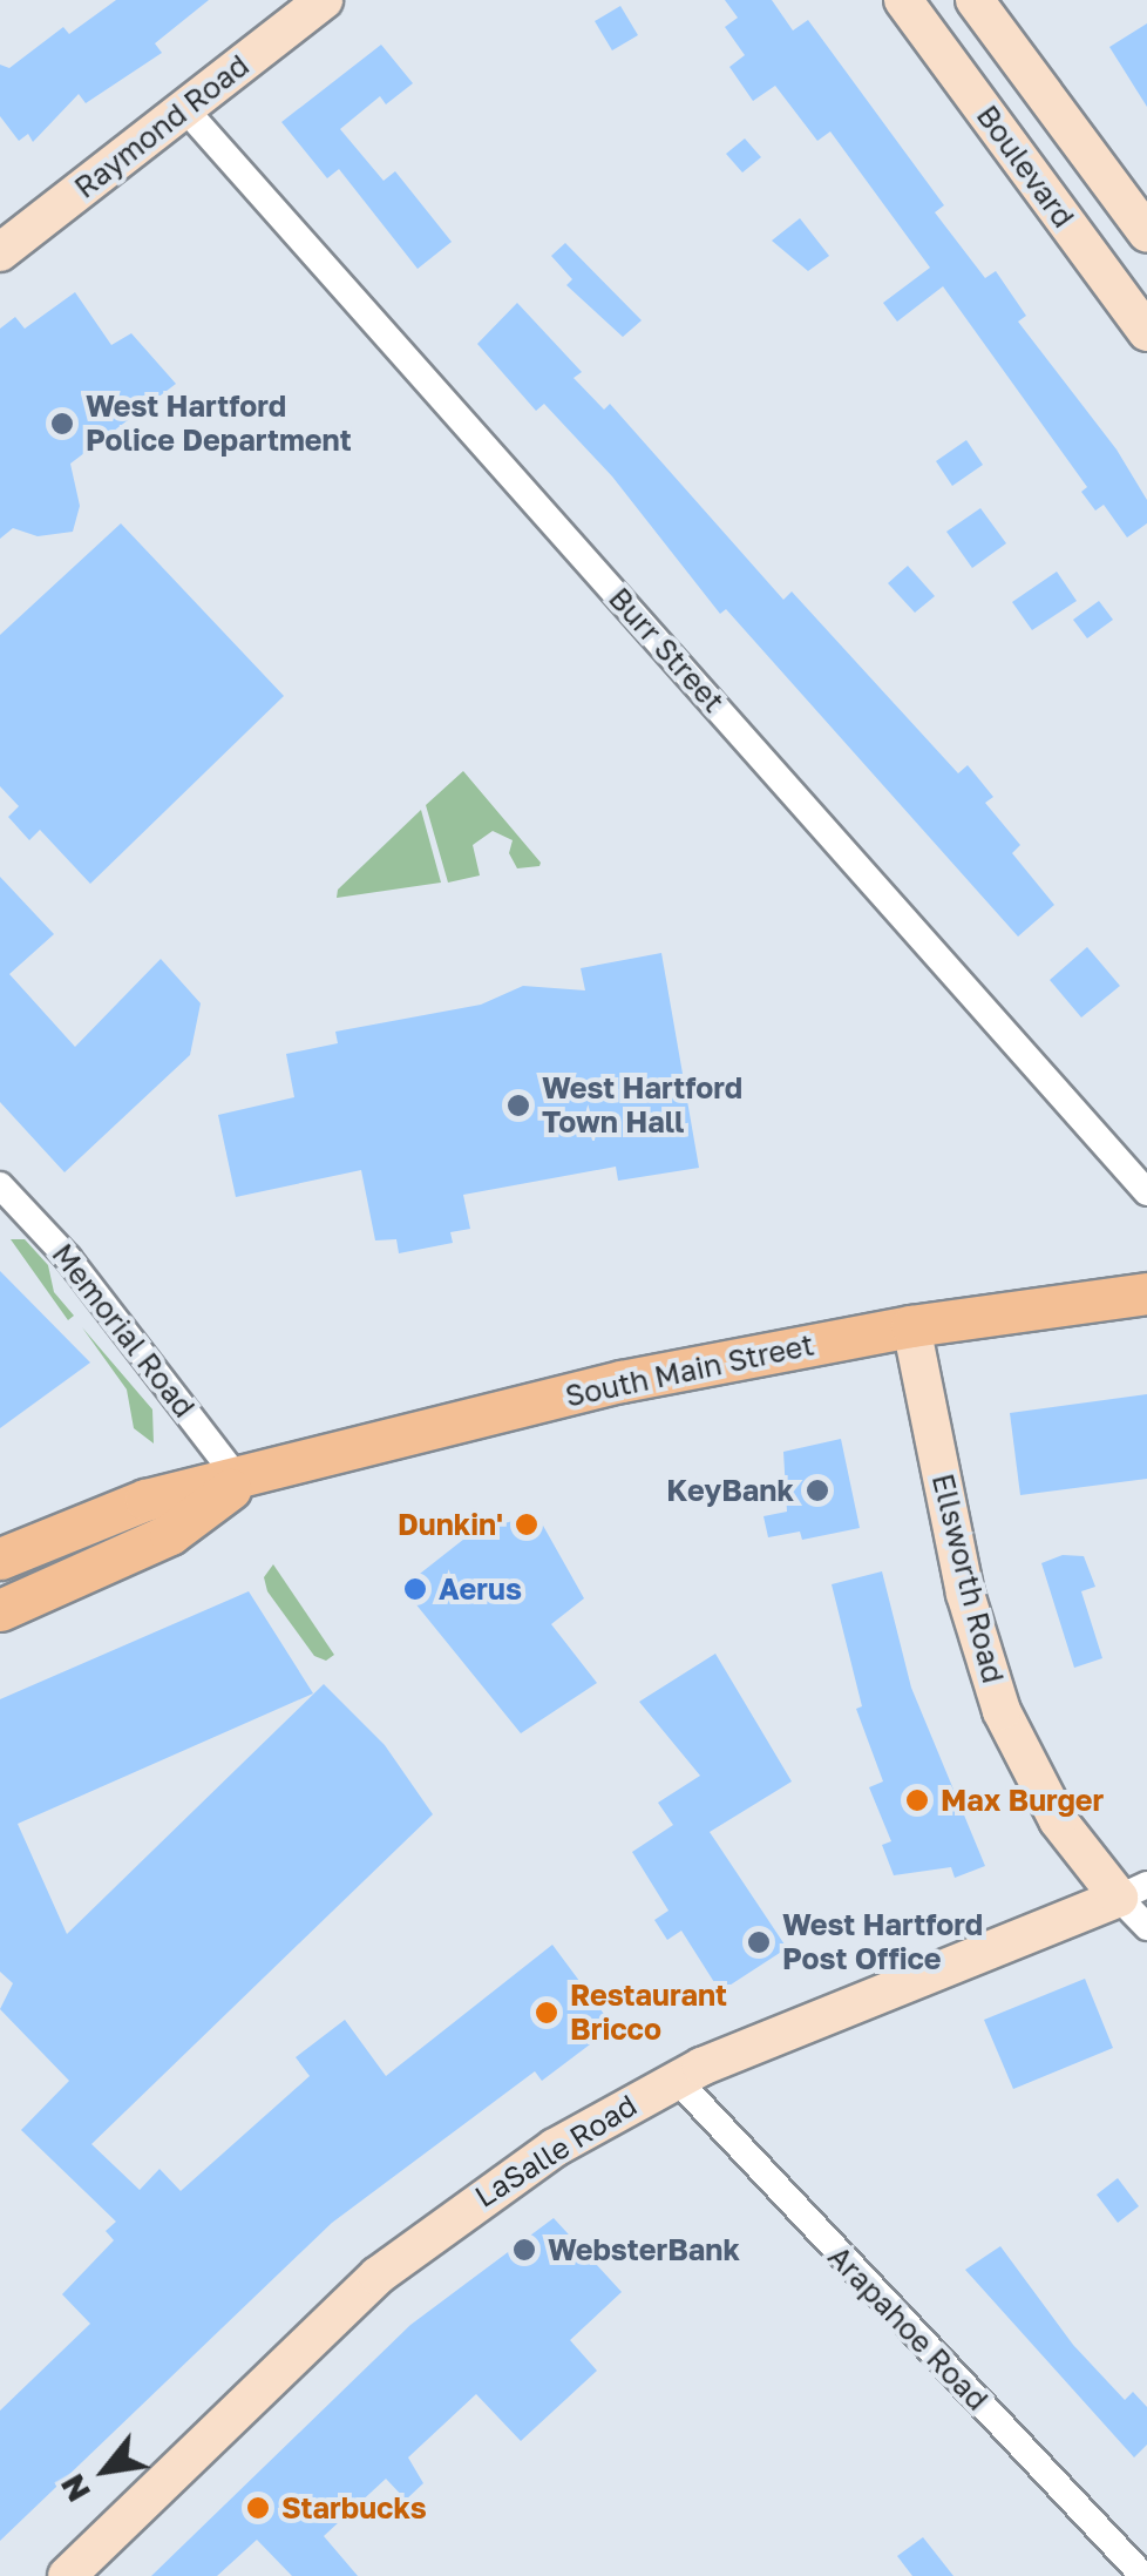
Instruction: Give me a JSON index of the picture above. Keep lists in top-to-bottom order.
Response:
{
  "streets": {
    "main road": ["South Main Street"],
    "street": [
      "Raymond Road",
      "Boulevard",
      "Burr Street",
      "Memorial Road",
      "Ellsworth Road",
      "LaSalle Road",
      "Arapahoe Road"
    ]
  },
  "crossings": [
    ["Raymond Road", "Burr Street"],
    ["Memorial Road", "South Main Street"],
    ["South Main Street", "Ellsworth Road"],
    ["Ellsworth Road", "LaSalle Road"],
    ["LaSalle Road", "Arapahoe Road"]
  ],
  "places": [
    "West Hartford Police Department",
    "West Hartford Town Hall",
    "KeyBank",
    "Dunkin'",
    "Aerus",
    "Max Burger",
    "West Hartford Post Office",
    "Restaurant Bricco",
    "WebsterBank",
    "Starbucks"
  ],
  "north": "bottom left"
}
